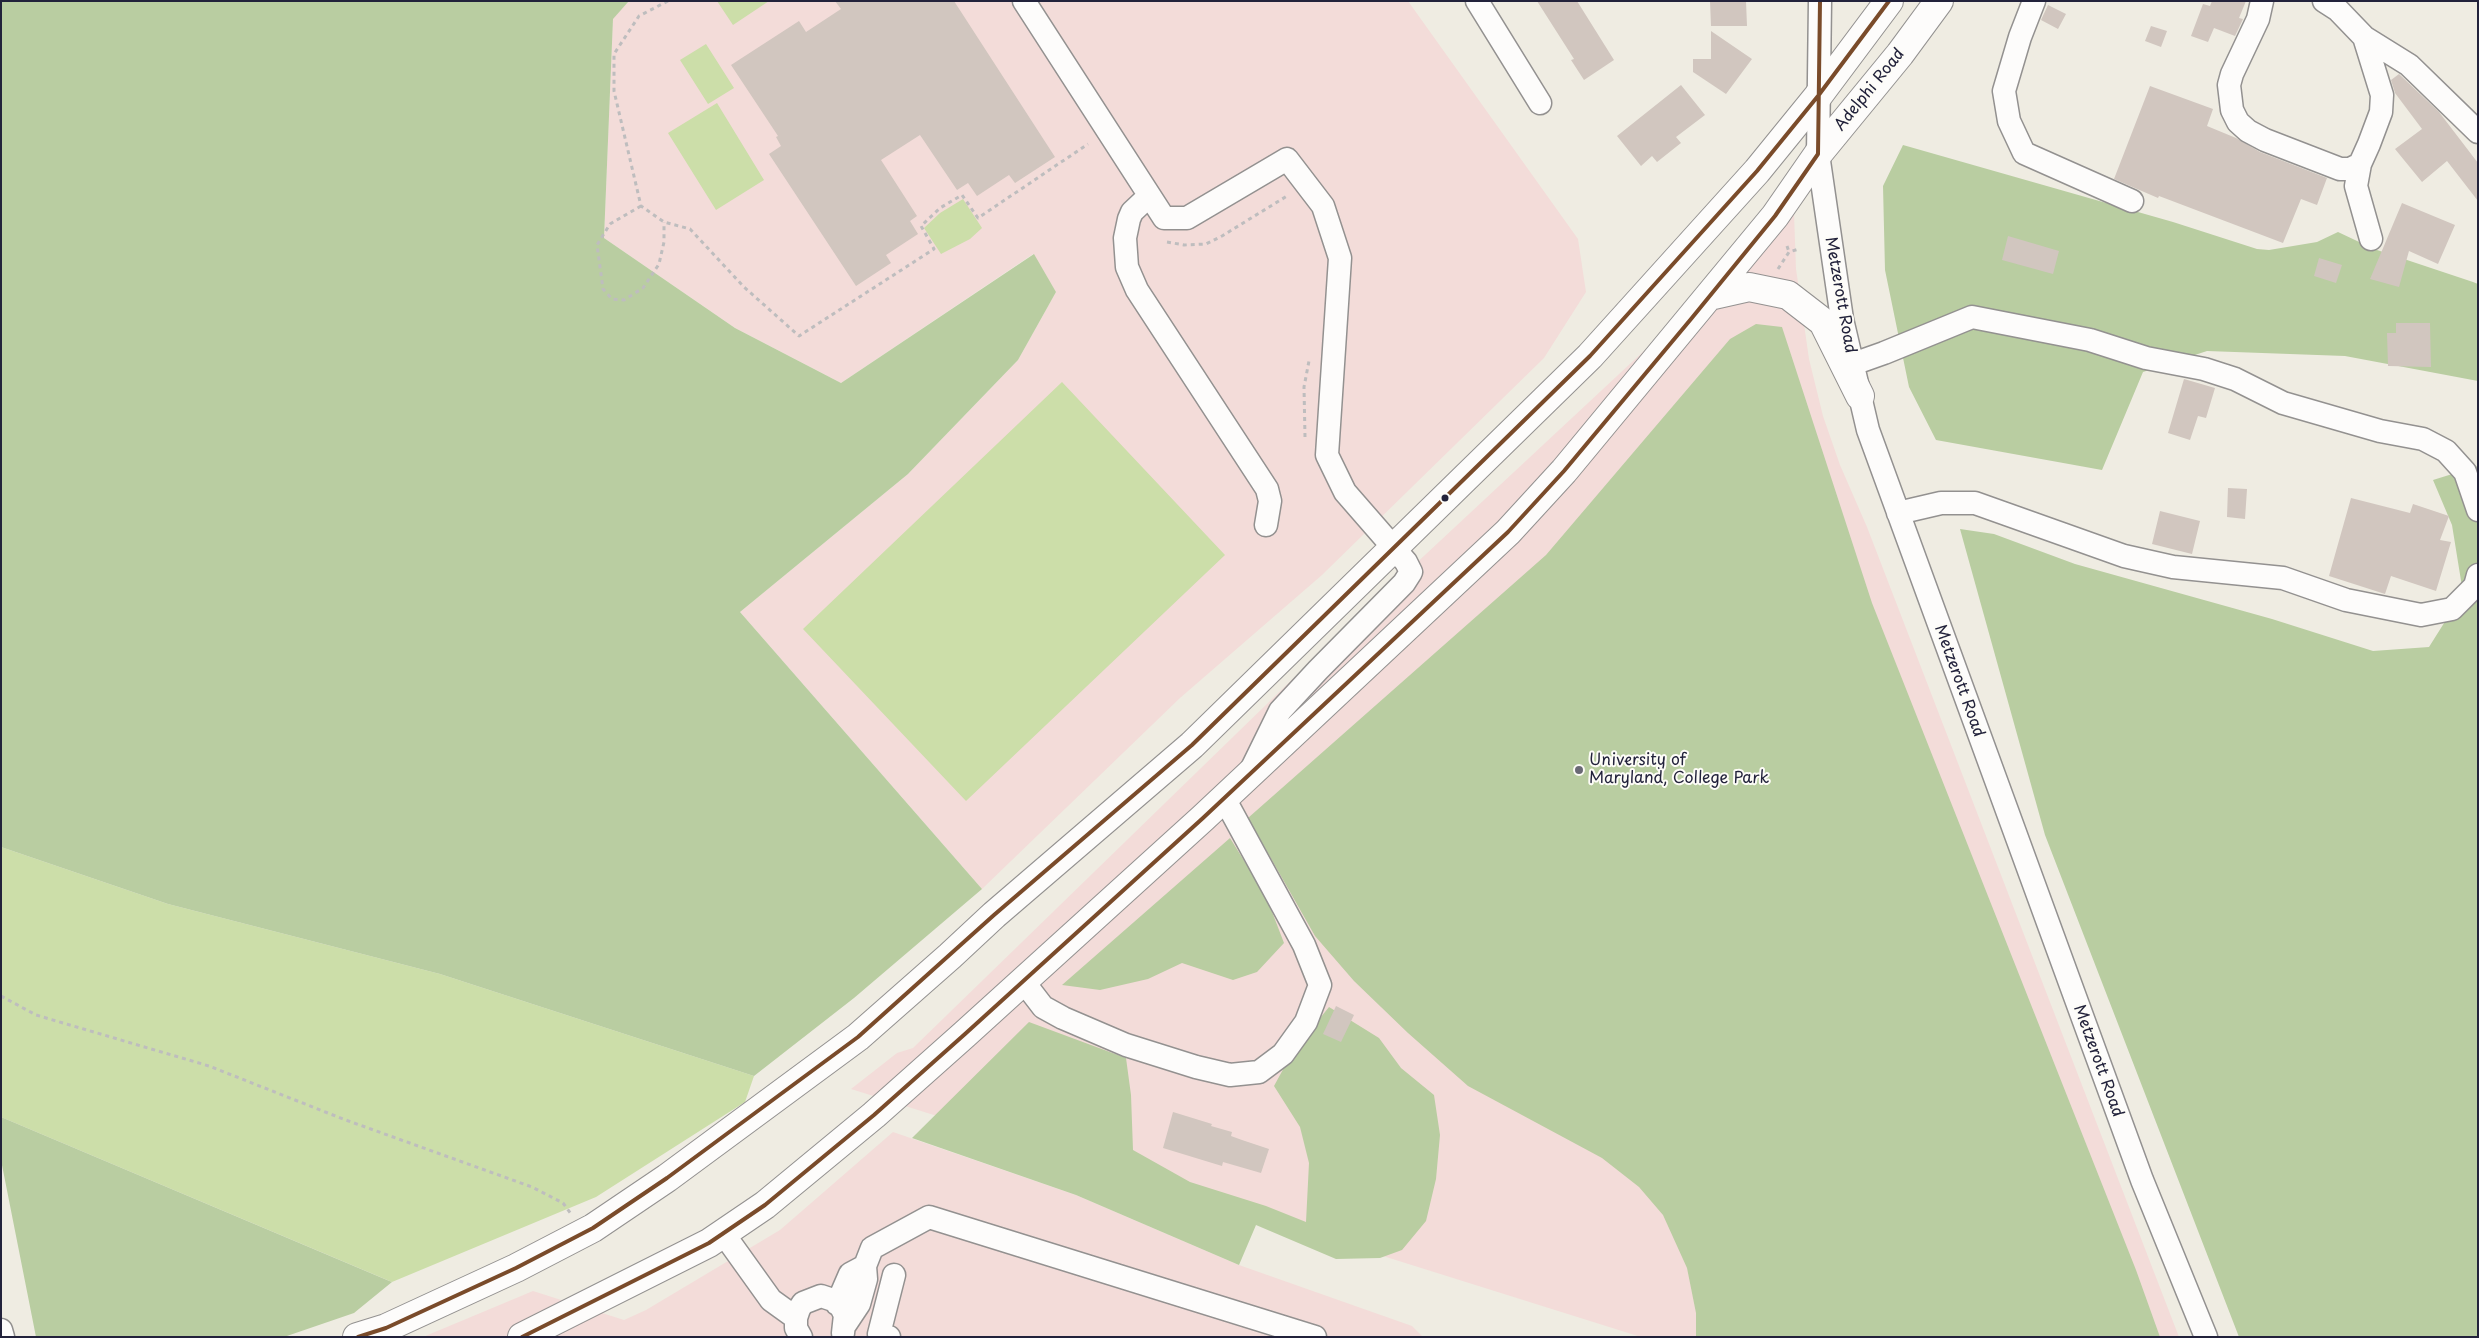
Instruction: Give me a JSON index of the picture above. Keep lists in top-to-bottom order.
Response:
{
  "streets": {
    "main road": ["Adelphi Road"],
    "street": ["Metzerott Road"]
  },
  "crossings": [
    ["Adelphi Road", "Metzerott Road"]
  ],
  "places": ["University of Maryland, College Park"]
}
